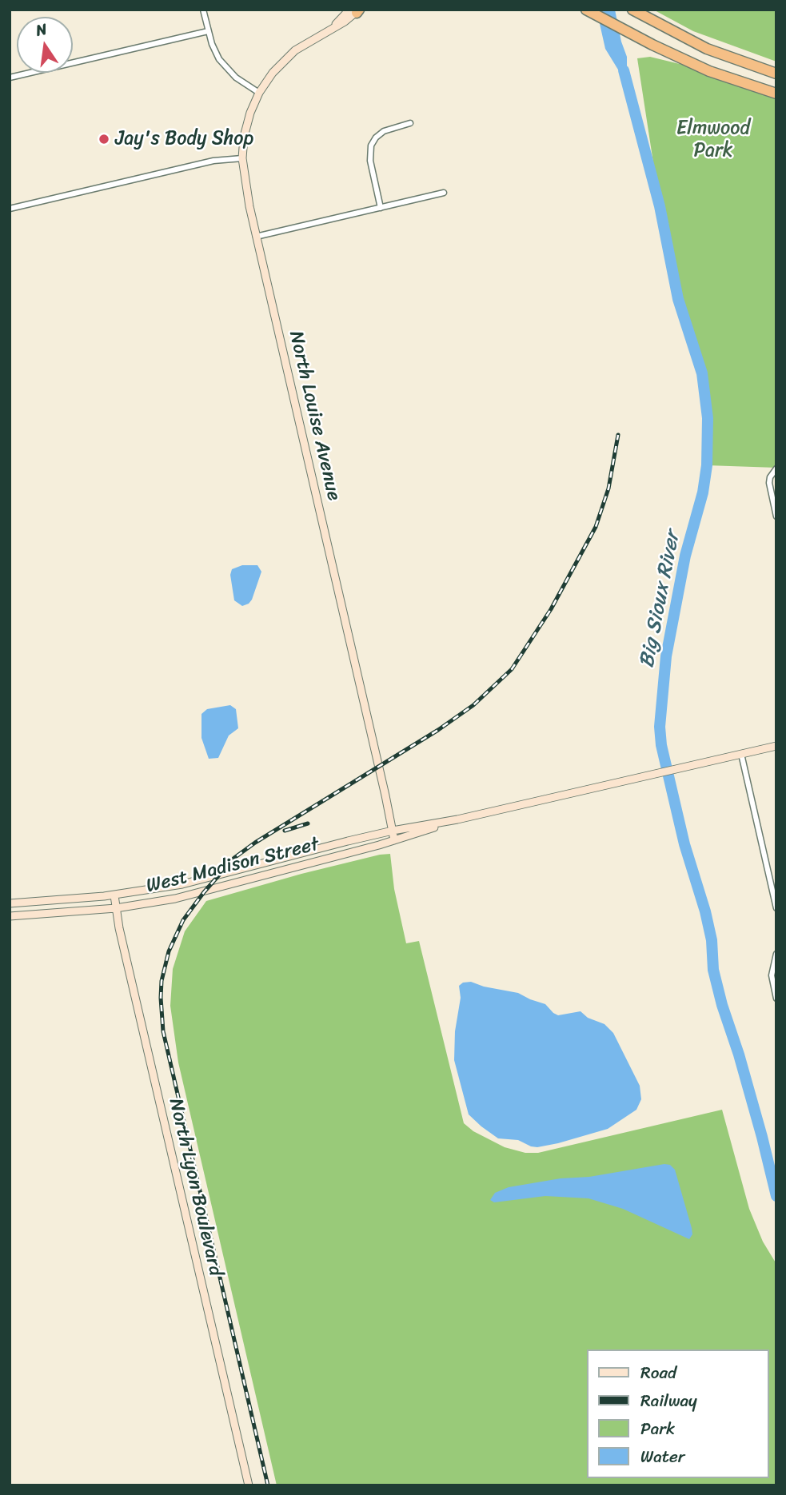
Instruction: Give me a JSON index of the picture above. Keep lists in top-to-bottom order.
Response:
{
  "streets": {
    "street": ["North Louise Avenue", "West Madison Street", "North Lyon Boulevard"]
  },
  "crossings": [
    ["North Louise Avenue", "West Madison Street"],
    ["West Madison Street", "North Lyon Boulevard"]
  ],
  "water": ["Big Sioux River"],
  "parks": ["Elmwood Park"],
  "places": ["Jay's Body Shop"],
  "legend": [
    "Road",
    "Railway",
    "Park",
    "Water"
  ],
  "north": "top"
}
